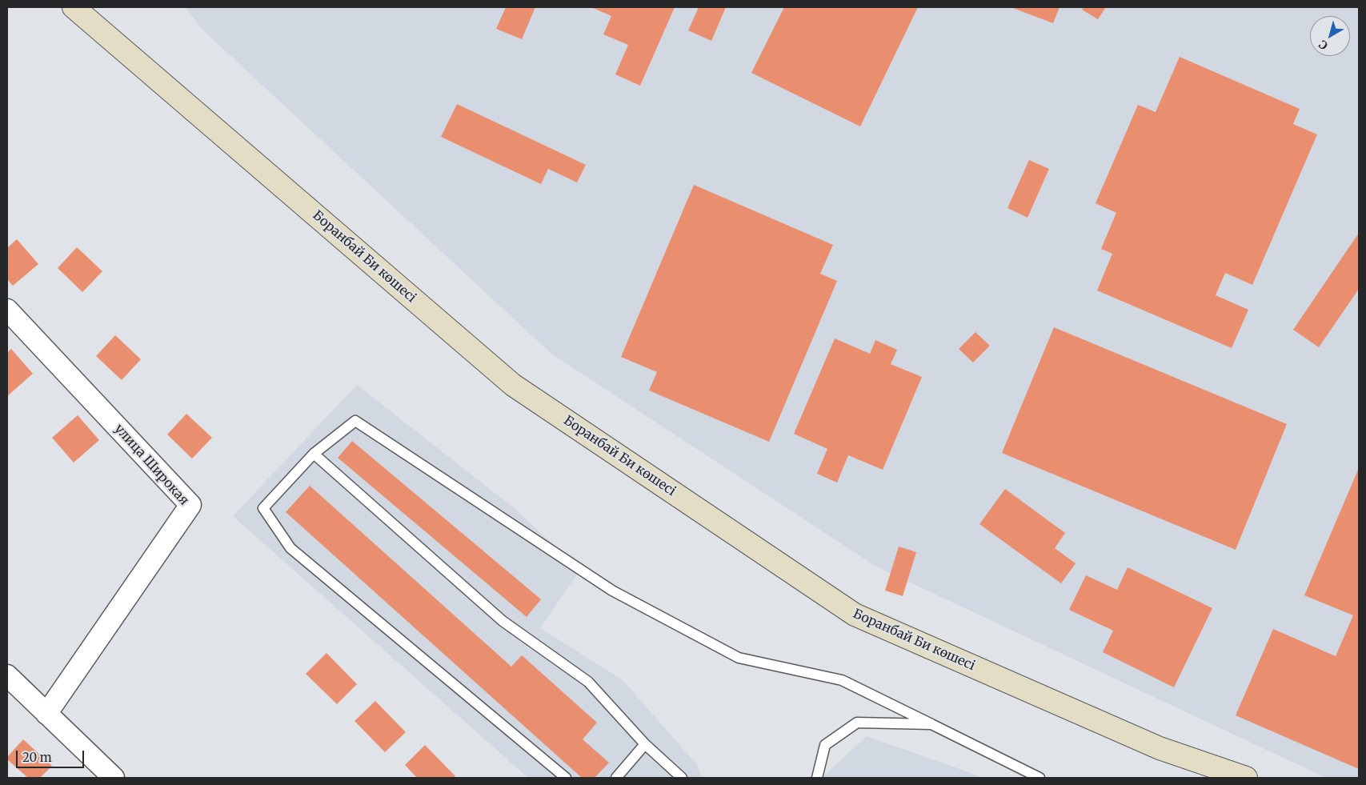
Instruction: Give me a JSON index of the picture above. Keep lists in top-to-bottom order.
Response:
{
  "streets": {
    "main road": ["Боранбай Би көшесі"],
    "street": ["улица Широкая"]
  },
  "scale_bar": "20 m",
  "north": "bottom left"
}
